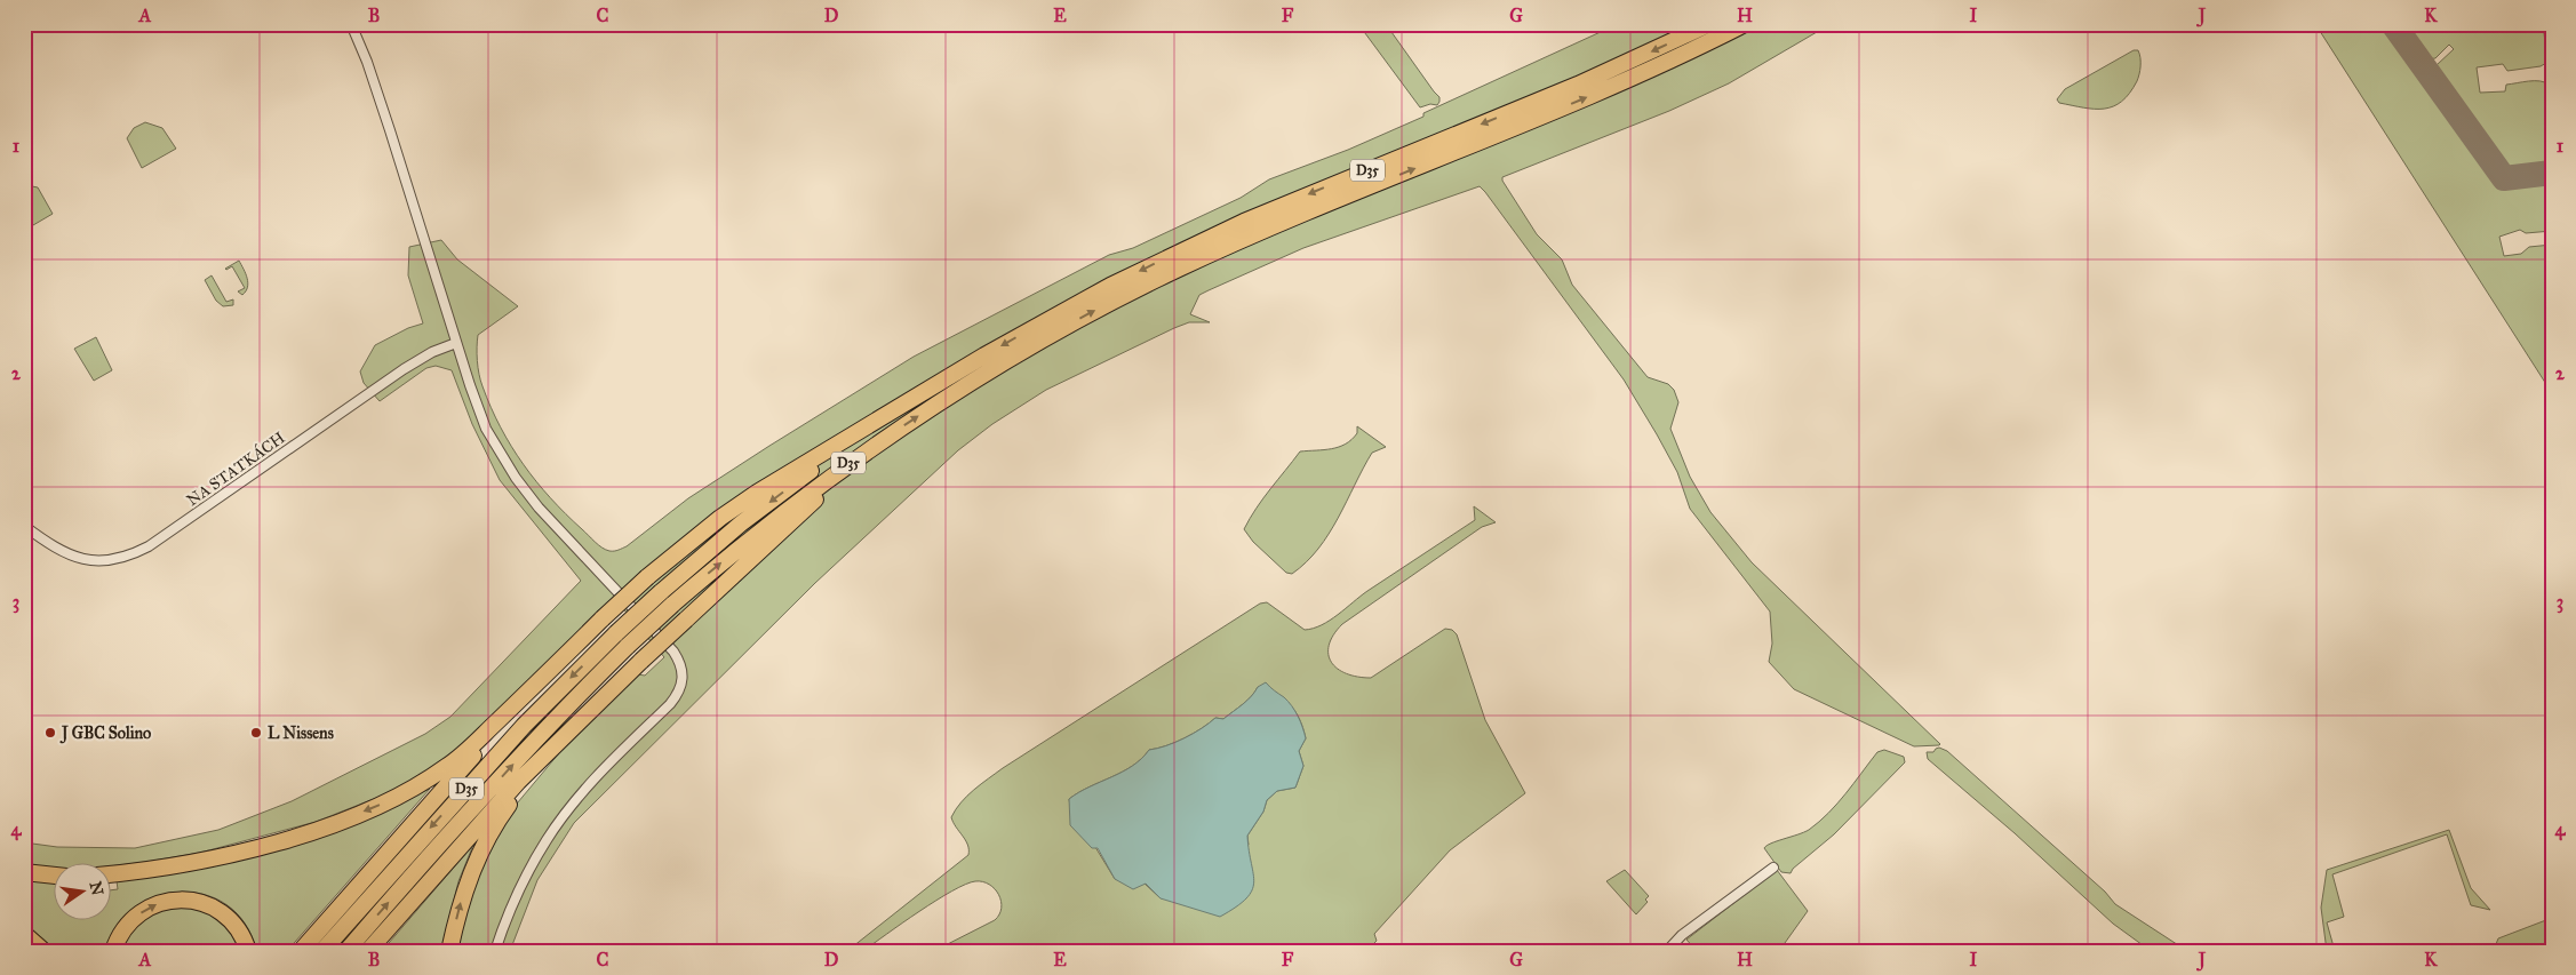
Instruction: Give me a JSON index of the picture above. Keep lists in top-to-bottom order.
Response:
{
  "streets": {
    "highway": ["D35"],
    "street": ["NA STATKÁCH"]
  },
  "places": ["J GBC Solino", "L Nissens"],
  "north": "right",
  "grid": {
    "columns": [
      "A",
      "B",
      "C",
      "D",
      "E",
      "F",
      "G",
      "H",
      "I",
      "J",
      "K"
    ],
    "rows": [
      "1",
      "2",
      "3",
      "4"
    ]
  }
}
